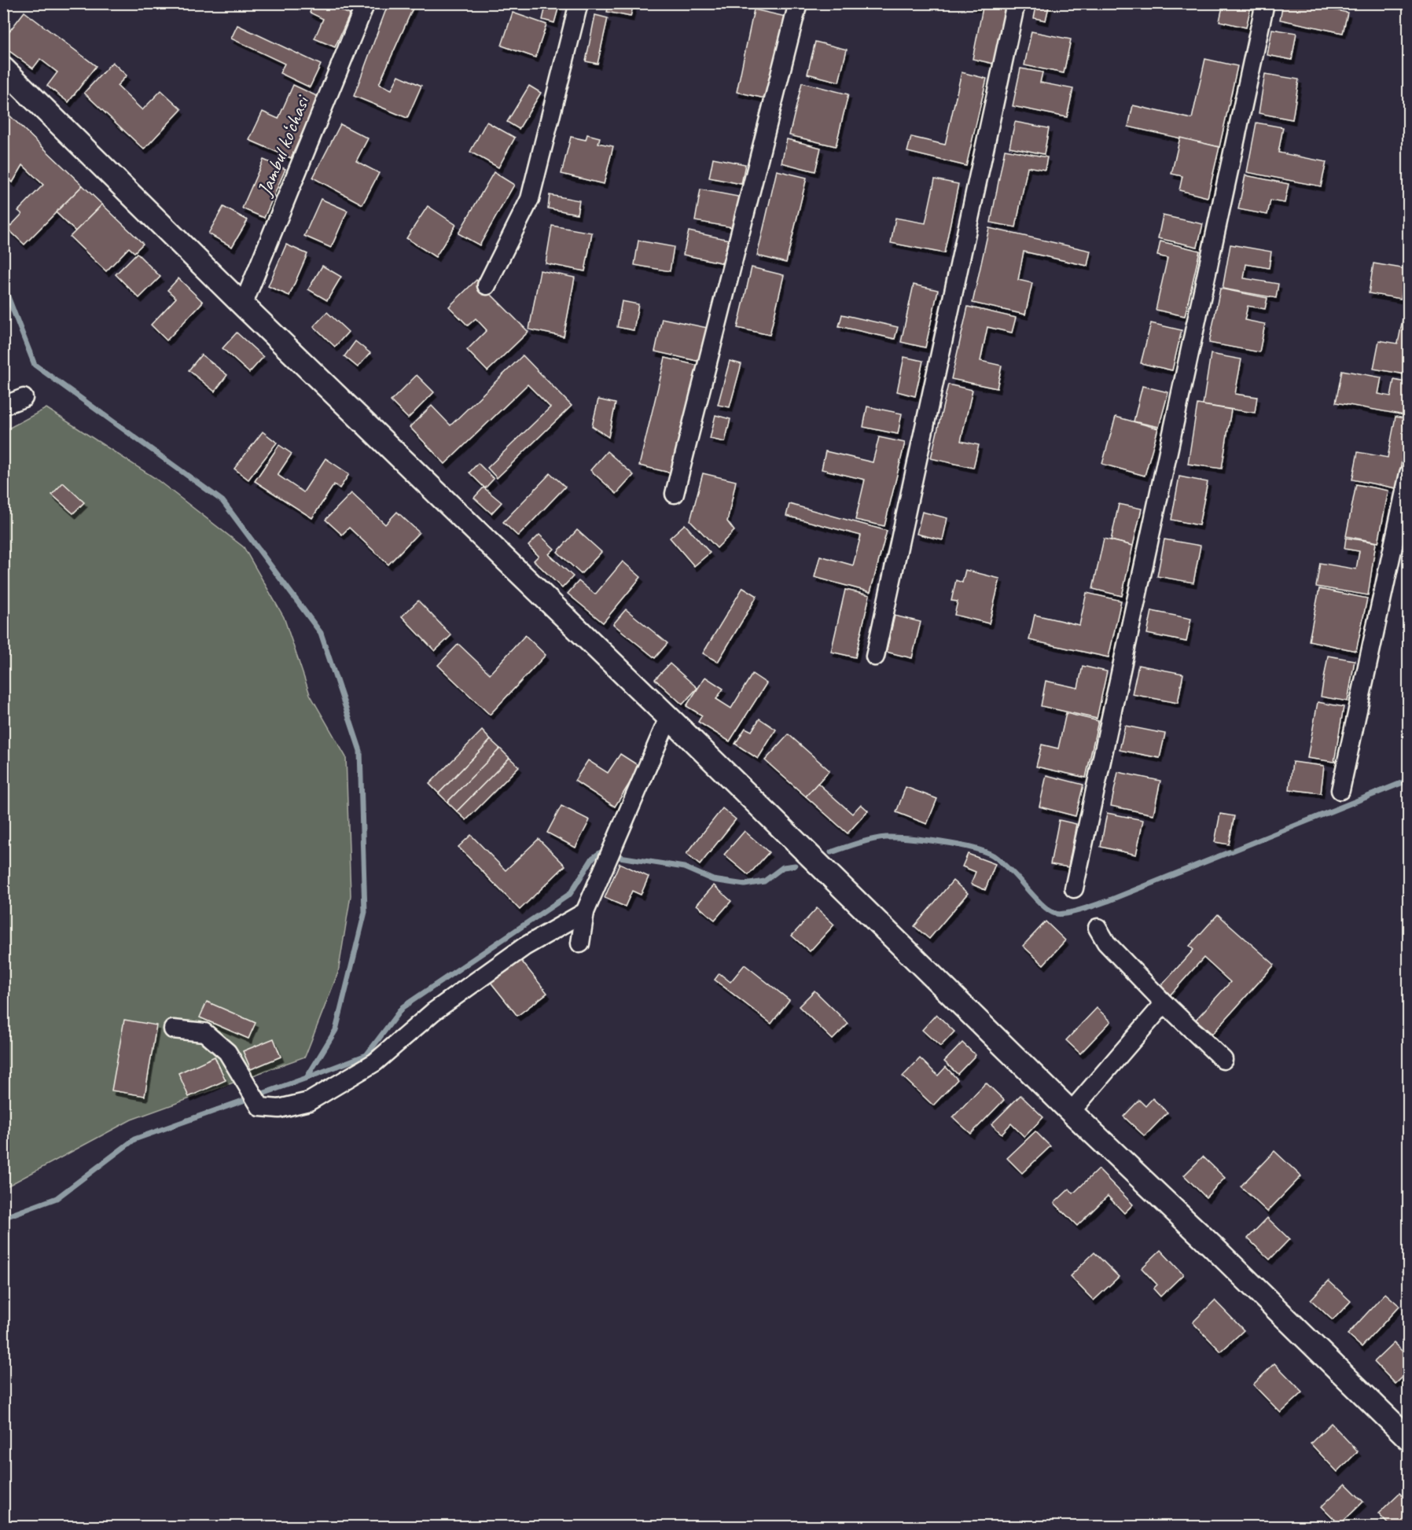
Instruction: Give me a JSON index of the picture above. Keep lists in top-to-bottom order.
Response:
{
  "streets": {
    "street": ["Jambul ko‘chasi"]
  }
}
